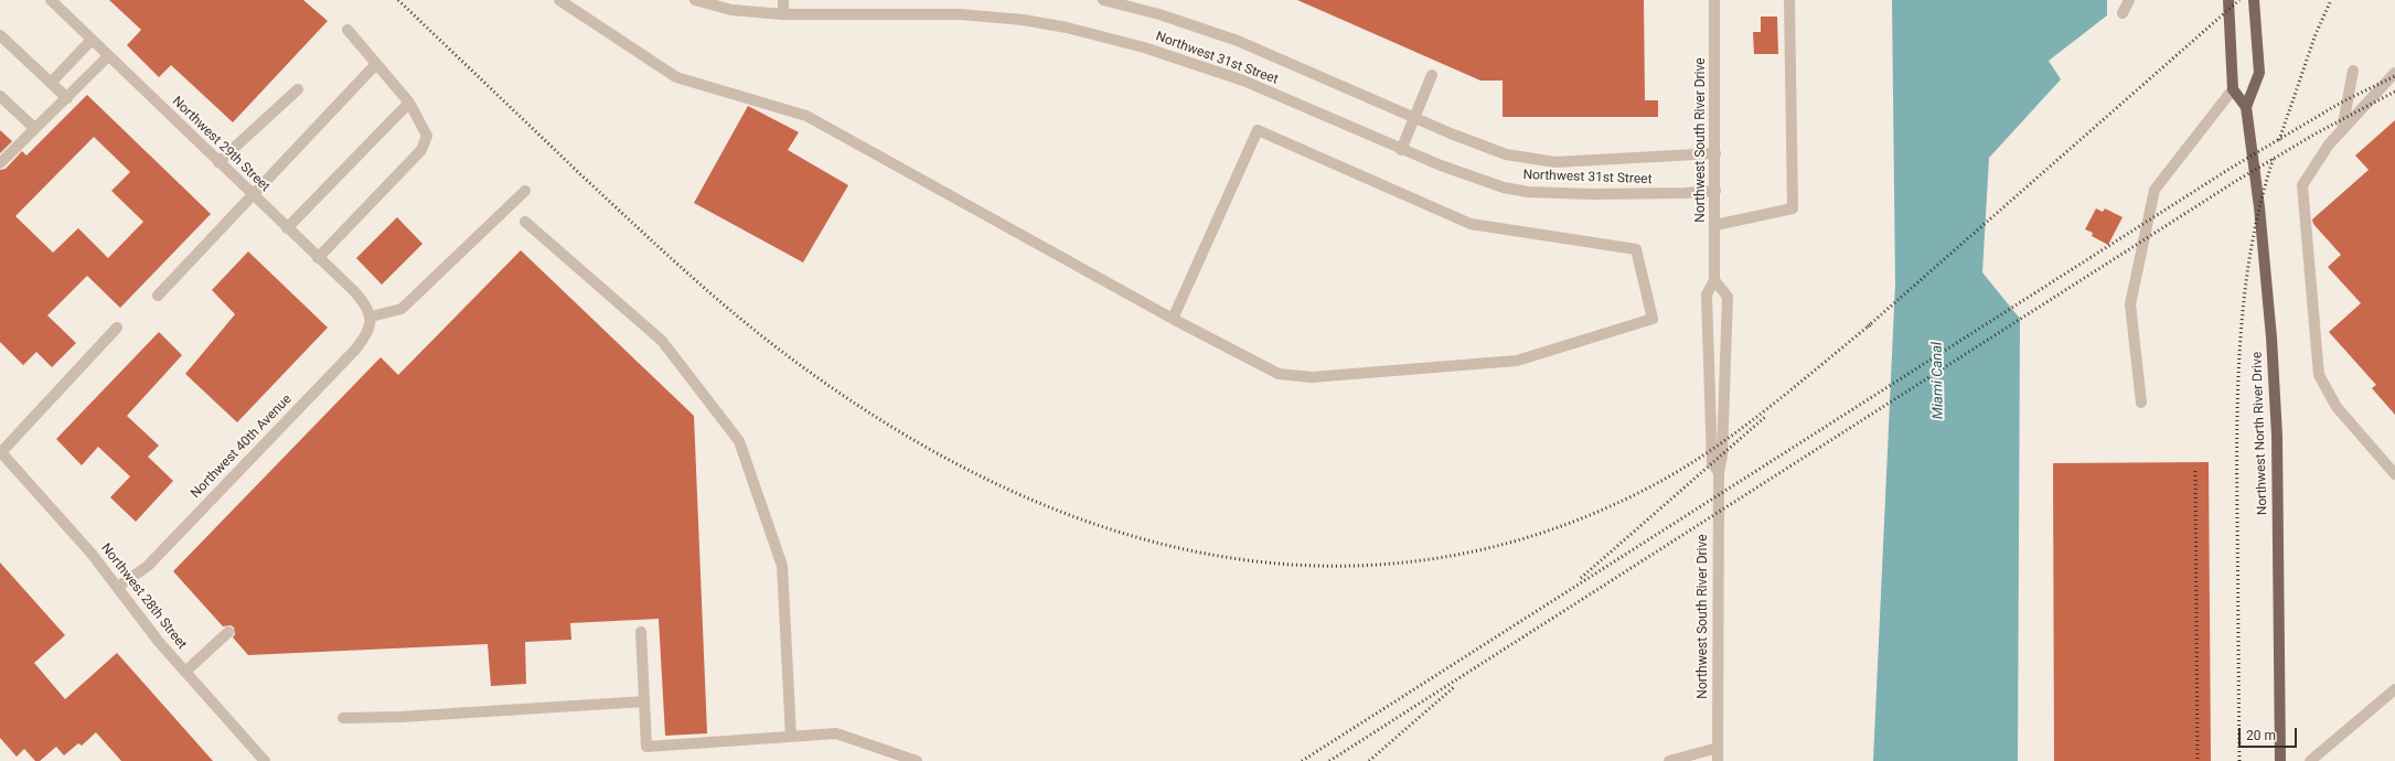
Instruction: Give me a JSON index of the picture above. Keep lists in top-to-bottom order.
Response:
{
  "streets": {
    "main road": ["Northwest North River Drive"],
    "street": [
      "Northwest 31st Street",
      "Northwest South River Drive",
      "Northwest 29th Street",
      "Northwest 40th Avenue",
      "Northwest 28th Street"
    ]
  },
  "crossings": [
    ["Northwest 31st Street", "Northwest South River Drive"],
    ["Northwest 29th Street", "Northwest 40th Avenue"],
    ["Northwest 40th Avenue", "Northwest 28th Street"]
  ],
  "water": ["Miami Canal"],
  "scale_bar": "20 m"
}
